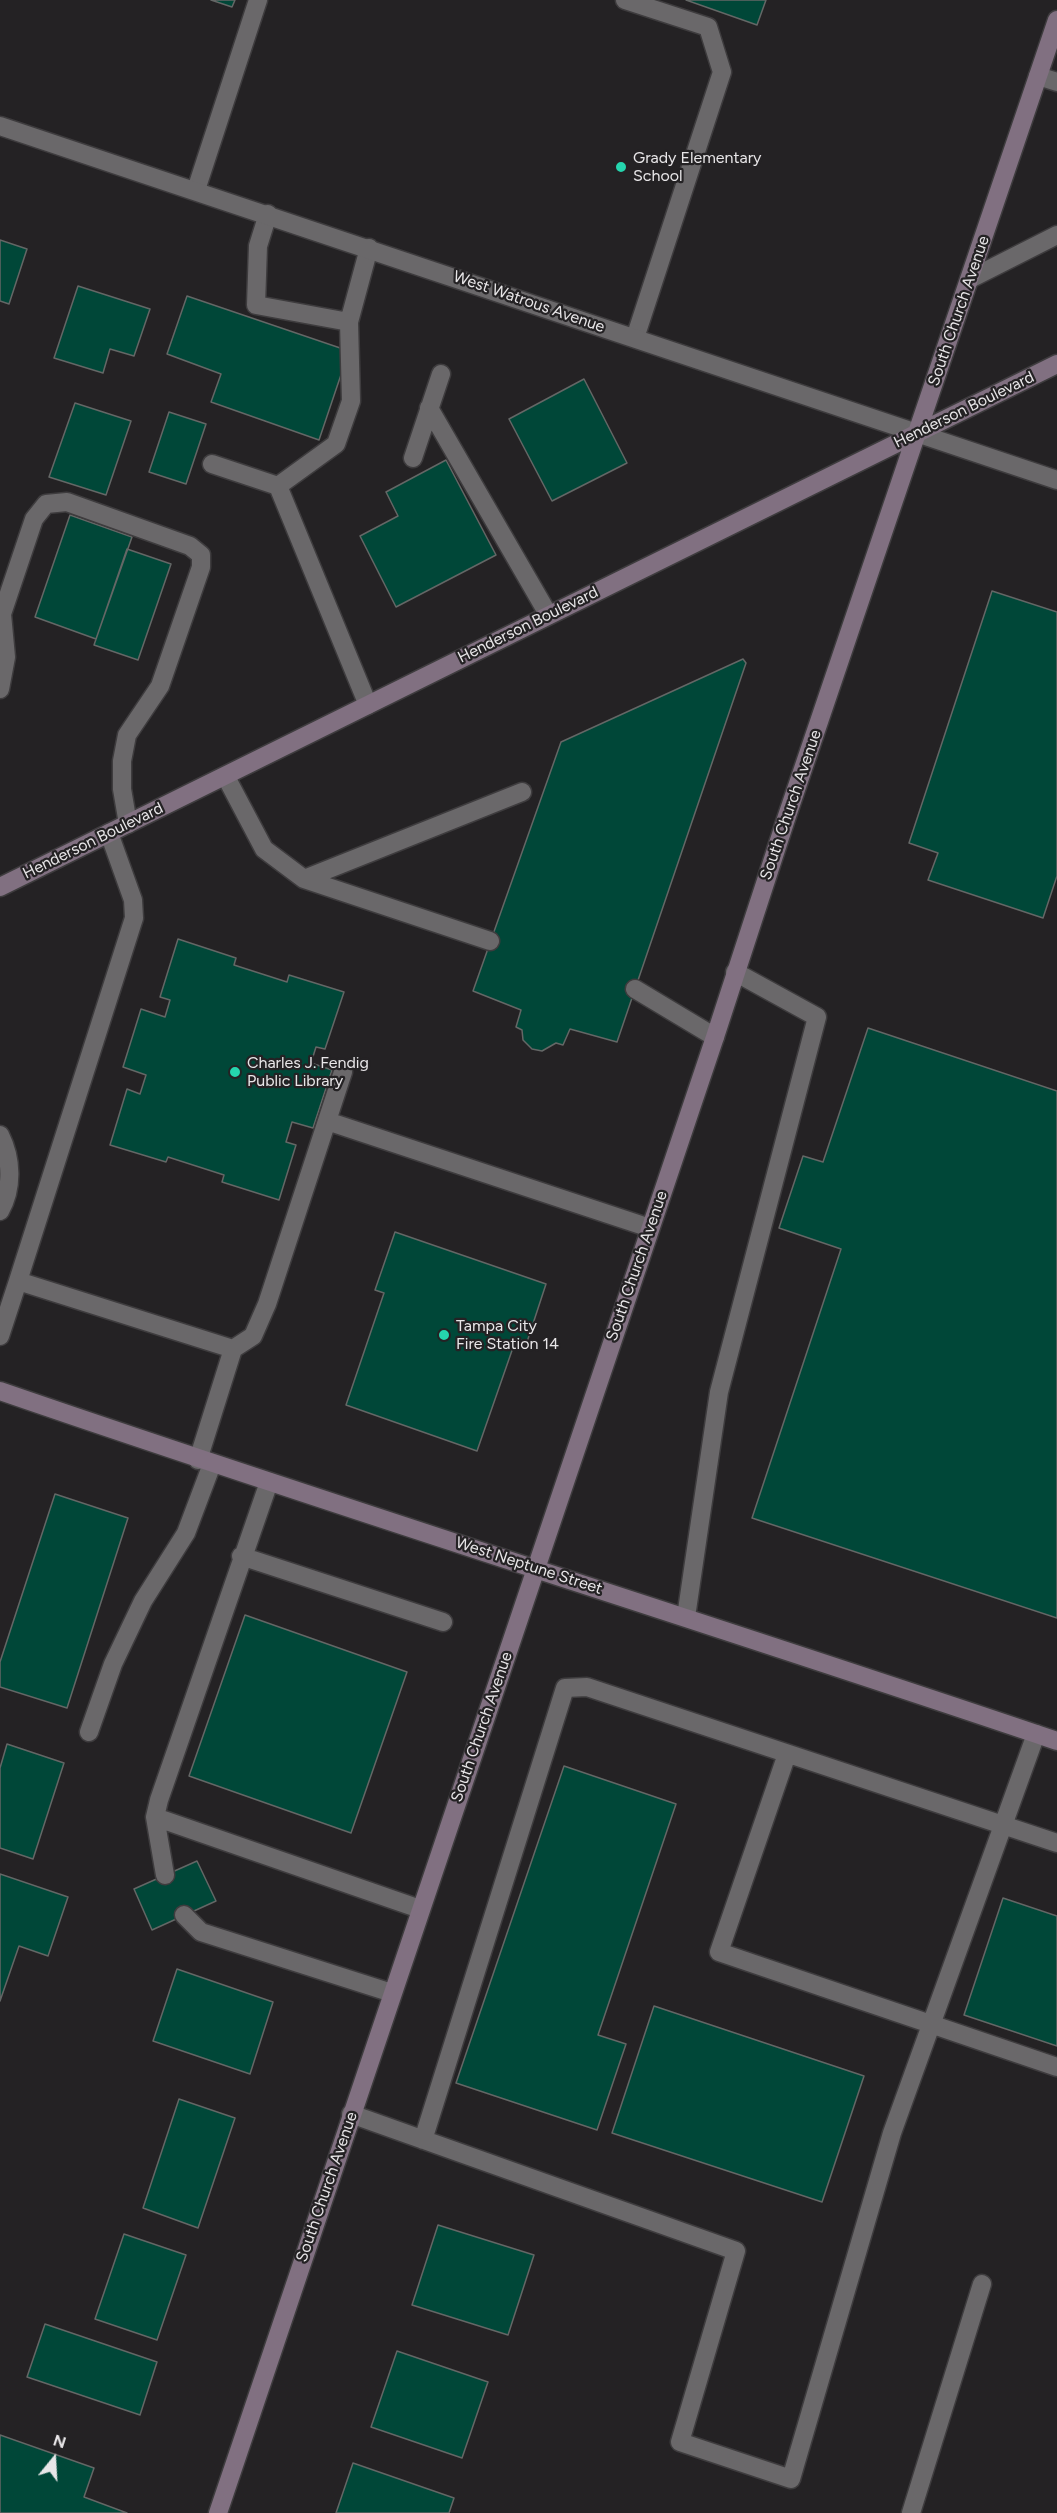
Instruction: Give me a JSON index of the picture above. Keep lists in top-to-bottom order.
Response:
{
  "streets": {
    "street": [
      "West Watrous Avenue",
      "South Church Avenue",
      "Henderson Boulevard",
      "West Neptune Street"
    ]
  },
  "crossings": [
    ["West Watrous Avenue", "South Church Avenue"],
    ["West Watrous Avenue", "Henderson Boulevard"],
    ["South Church Avenue", "Henderson Boulevard"],
    ["South Church Avenue", "West Neptune Street"]
  ],
  "places": ["Grady Elementary School", "Charles J. Fendig Public Library", "Tampa City Fire Station 14"],
  "north": "top"
}
